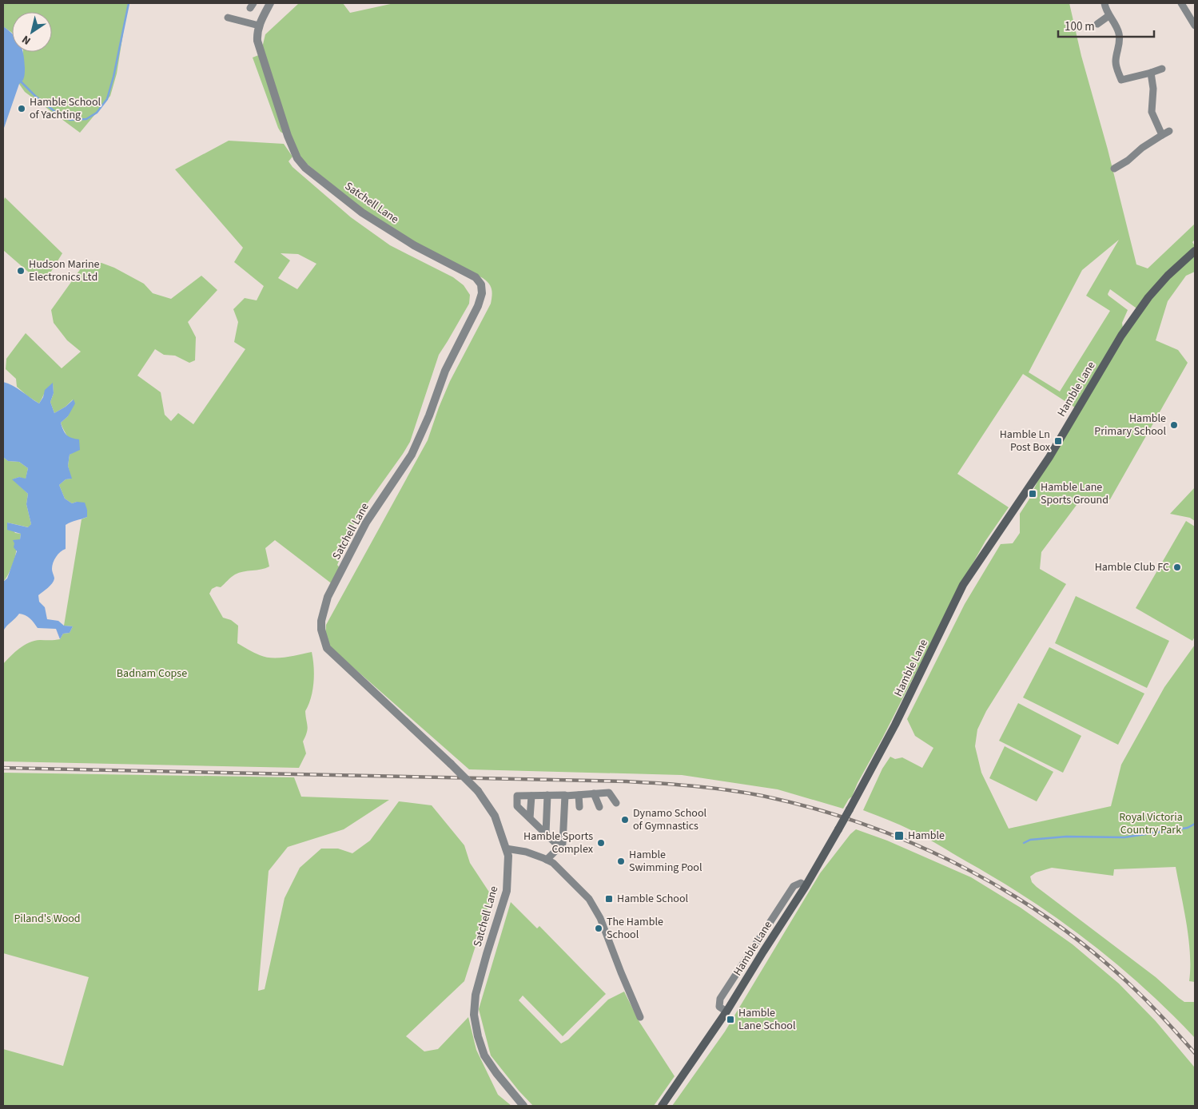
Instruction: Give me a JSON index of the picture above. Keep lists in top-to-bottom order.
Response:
{
  "streets": {
    "main road": ["Hamble Lane"],
    "street": ["Satchell Lane"]
  },
  "parks": ["Badnam Copse", "Royal Victoria Country Park", "Piland's Wood"],
  "places": {
    "other": [
      "Hamble School of Yachting",
      "Hudson Marine Electronics Ltd",
      "Hamble Primary School",
      "Hamble Club FC",
      "Dynamo School of Gymnastics",
      "Hamble Sports Complex",
      "Hamble Swimming Pool",
      "The Hamble School"
    ],
    "transit": [
      "Hamble Ln Post Box",
      "Hamble Lane Sports Ground",
      "Hamble",
      "Hamble School",
      "Hamble Lane School"
    ]
  },
  "scale_bar": "100 m",
  "north": "bottom left"
}
